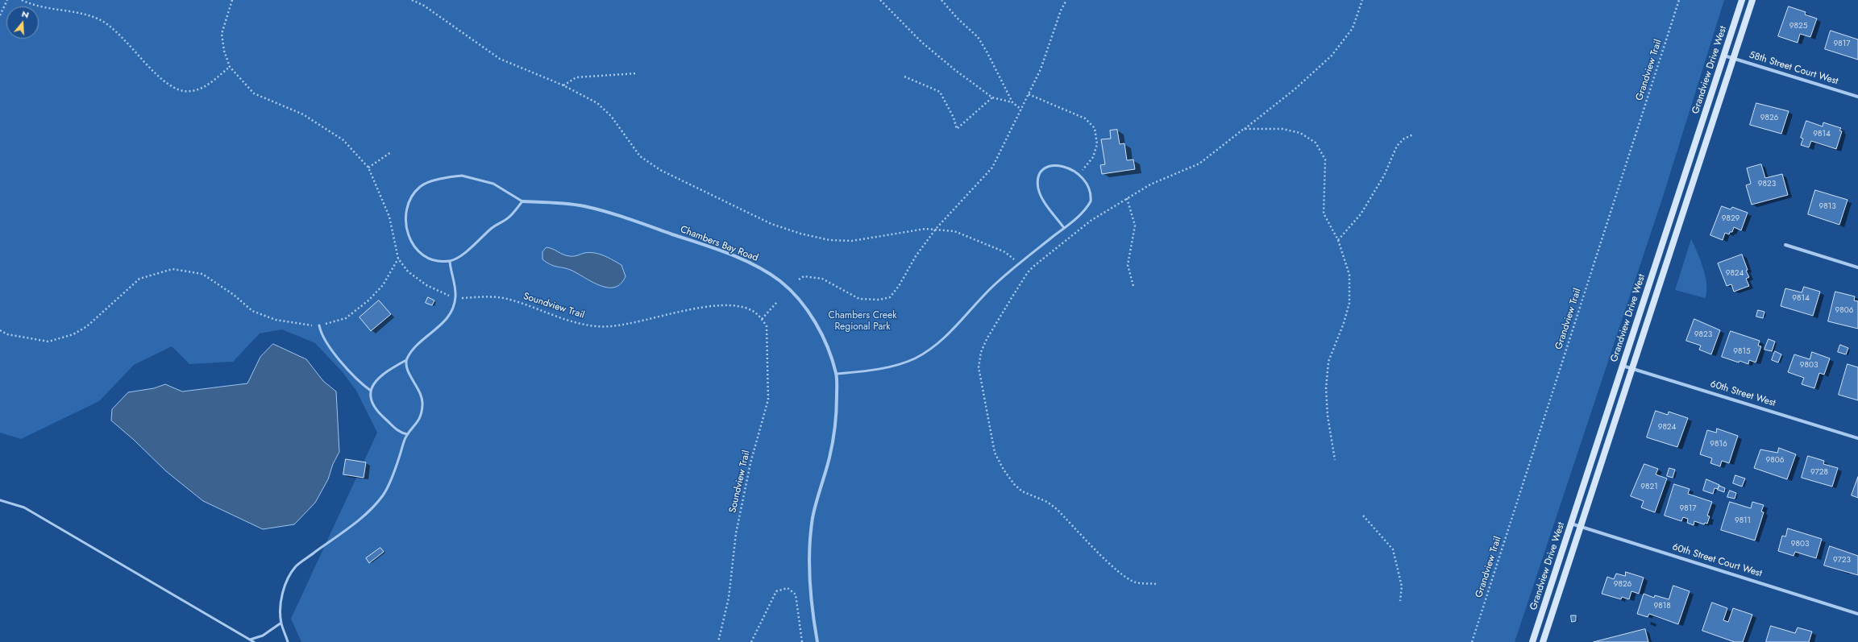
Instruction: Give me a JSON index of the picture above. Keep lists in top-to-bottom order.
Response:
{
  "streets": {
    "street": [
      "58th Street Court West",
      "Grandview Drive West",
      "Chambers Bay Road",
      "60th Street West",
      "60th Street Court West"
    ],
    "path": ["Grandview Trail", "Soundview Trail"]
  },
  "crossings": [
    ["58th Street Court West", "Grandview Drive West"],
    ["Grandview Drive West", "60th Street West"],
    ["Grandview Drive West", "60th Street Court West"]
  ],
  "parks": ["Chambers Creek Regional Park"],
  "house_numbers": [
    "9825",
    "9817",
    "9826",
    "9814",
    "9823",
    "9813",
    "9829",
    "9824",
    "9814",
    "9806",
    "9823",
    "9815",
    "9803",
    "9824",
    "9816",
    "9806",
    "9728",
    "9821",
    "9817",
    "9811",
    "9803",
    "9723",
    "9826",
    "9818"
  ],
  "north": "top"
}
